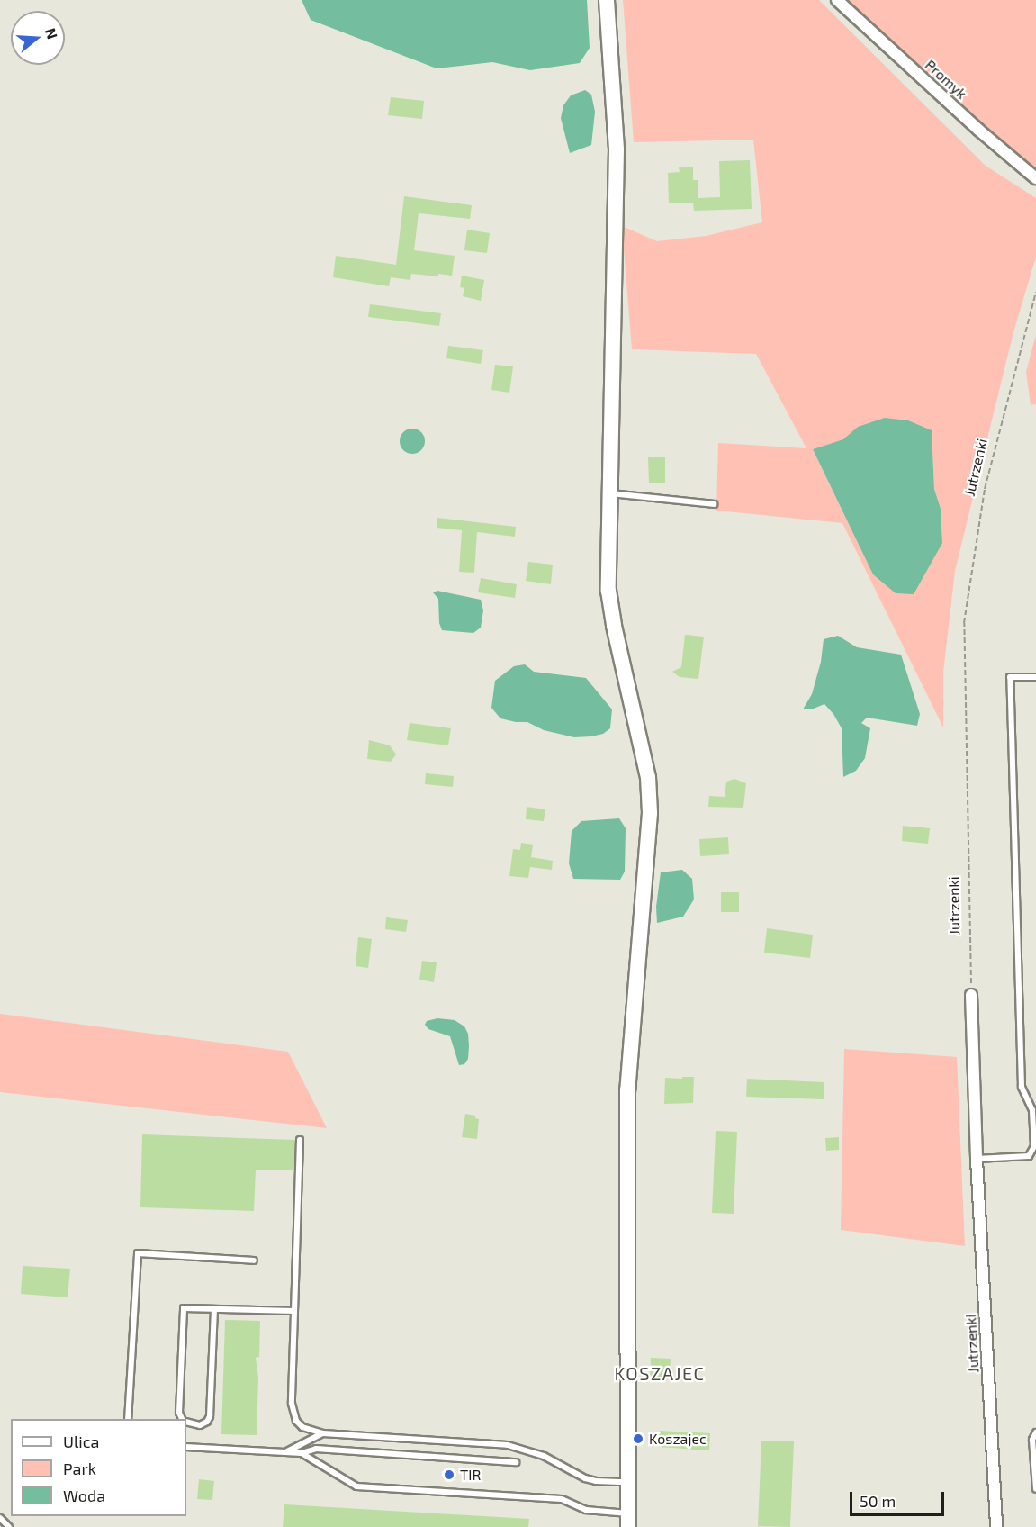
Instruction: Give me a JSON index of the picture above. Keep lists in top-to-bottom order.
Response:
{
  "streets": {
    "street": ["Promyk", "Jutrzenki"]
  },
  "districts": ["KOSZAJEC"],
  "places": ["Koszajec", "TIR"],
  "legend": ["Ulica", "Park", "Woda"],
  "scale_bar": "50 m",
  "north": "right"
}
